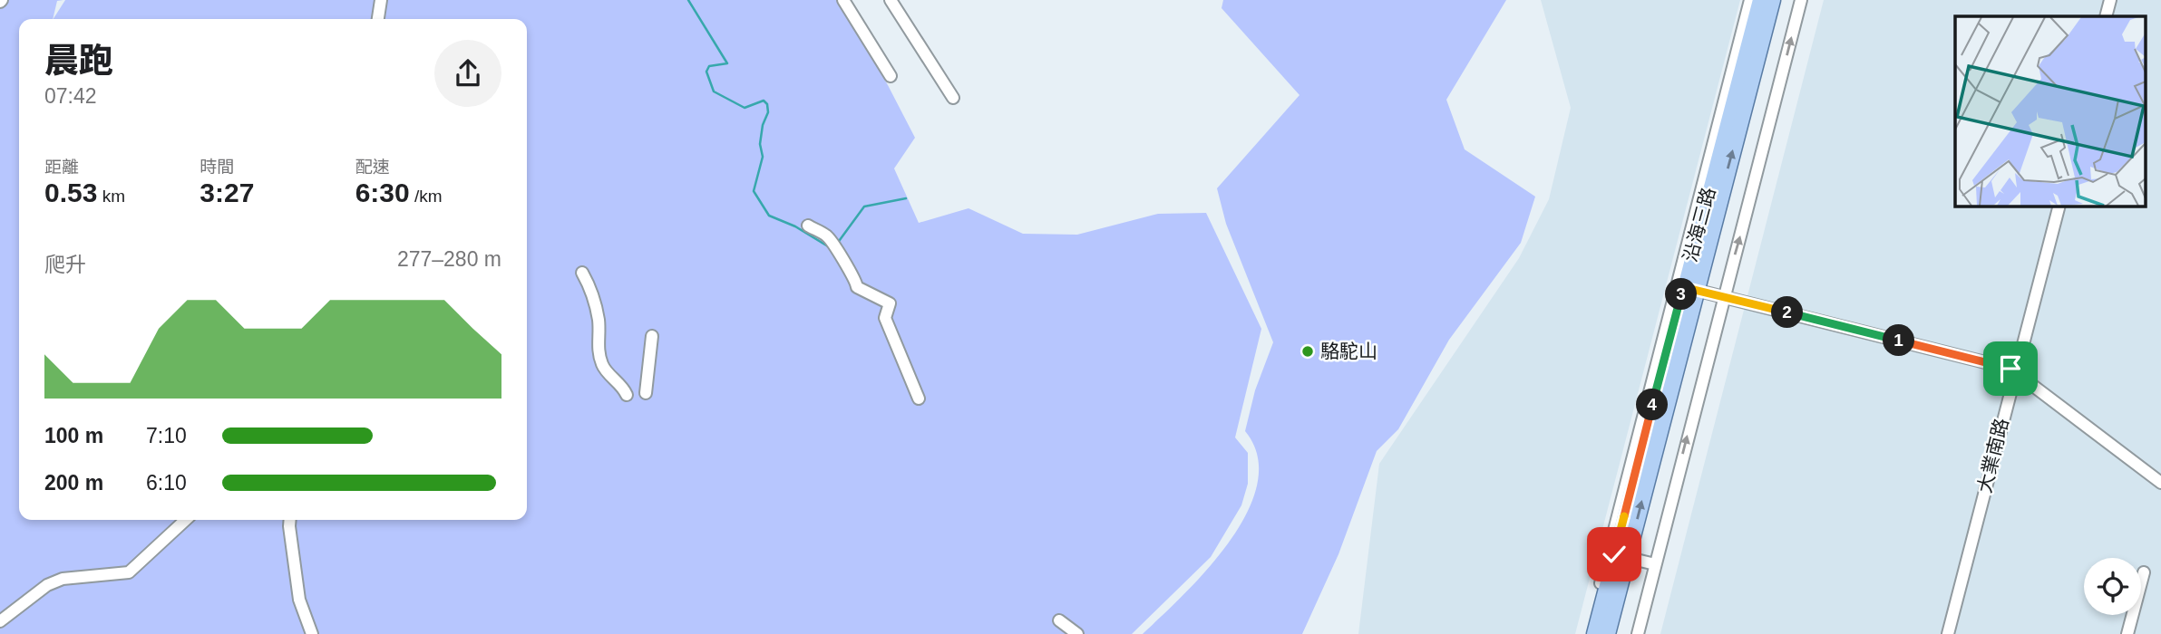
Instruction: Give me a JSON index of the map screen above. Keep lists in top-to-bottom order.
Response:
{
  "streets": {
    "main road": ["沿海三路"],
    "street": ["大業南路"]
  },
  "places": ["駱駝山"],
  "page": {
    "heading": ["晨跑", "07:42"],
    "stats": [
      ["距離", "0.53 km"],
      ["時間", "3:27"],
      ["配速", "6:30 /km"]
    ],
    "chart": ["爬升", "277–280 m"],
    "pins": [
      "3",
      "2",
      "1",
      "4"
    ],
    "list": [
      {
        "name": "100 m",
        "note": "7:10"
      },
      {
        "name": "200 m",
        "note": "6:10"
      }
    ]
  }
}
